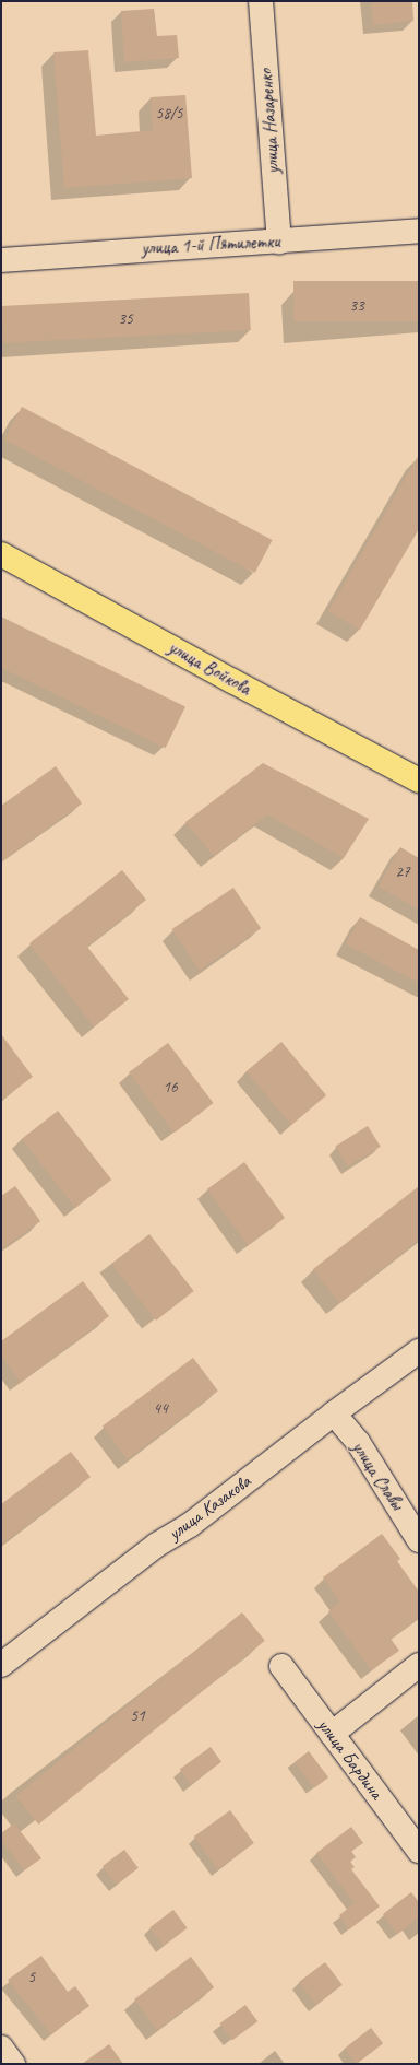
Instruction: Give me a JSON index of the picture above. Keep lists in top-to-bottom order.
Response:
{
  "streets": {
    "main road": [
      "улица Назаренко",
      "улица 1-й Пятилетки",
      "улица Войкова",
      "улица Славы",
      "улица Казакова",
      "улица Бардина"
    ]
  },
  "crossings": [
    ["улица Назаренко", "улица 1-й Пятилетки"],
    ["улица Славы", "улица Казакова"]
  ],
  "house_numbers": [
    "58/5",
    "33",
    "35",
    "27",
    "16",
    "44",
    "51",
    "5"
  ]
}
